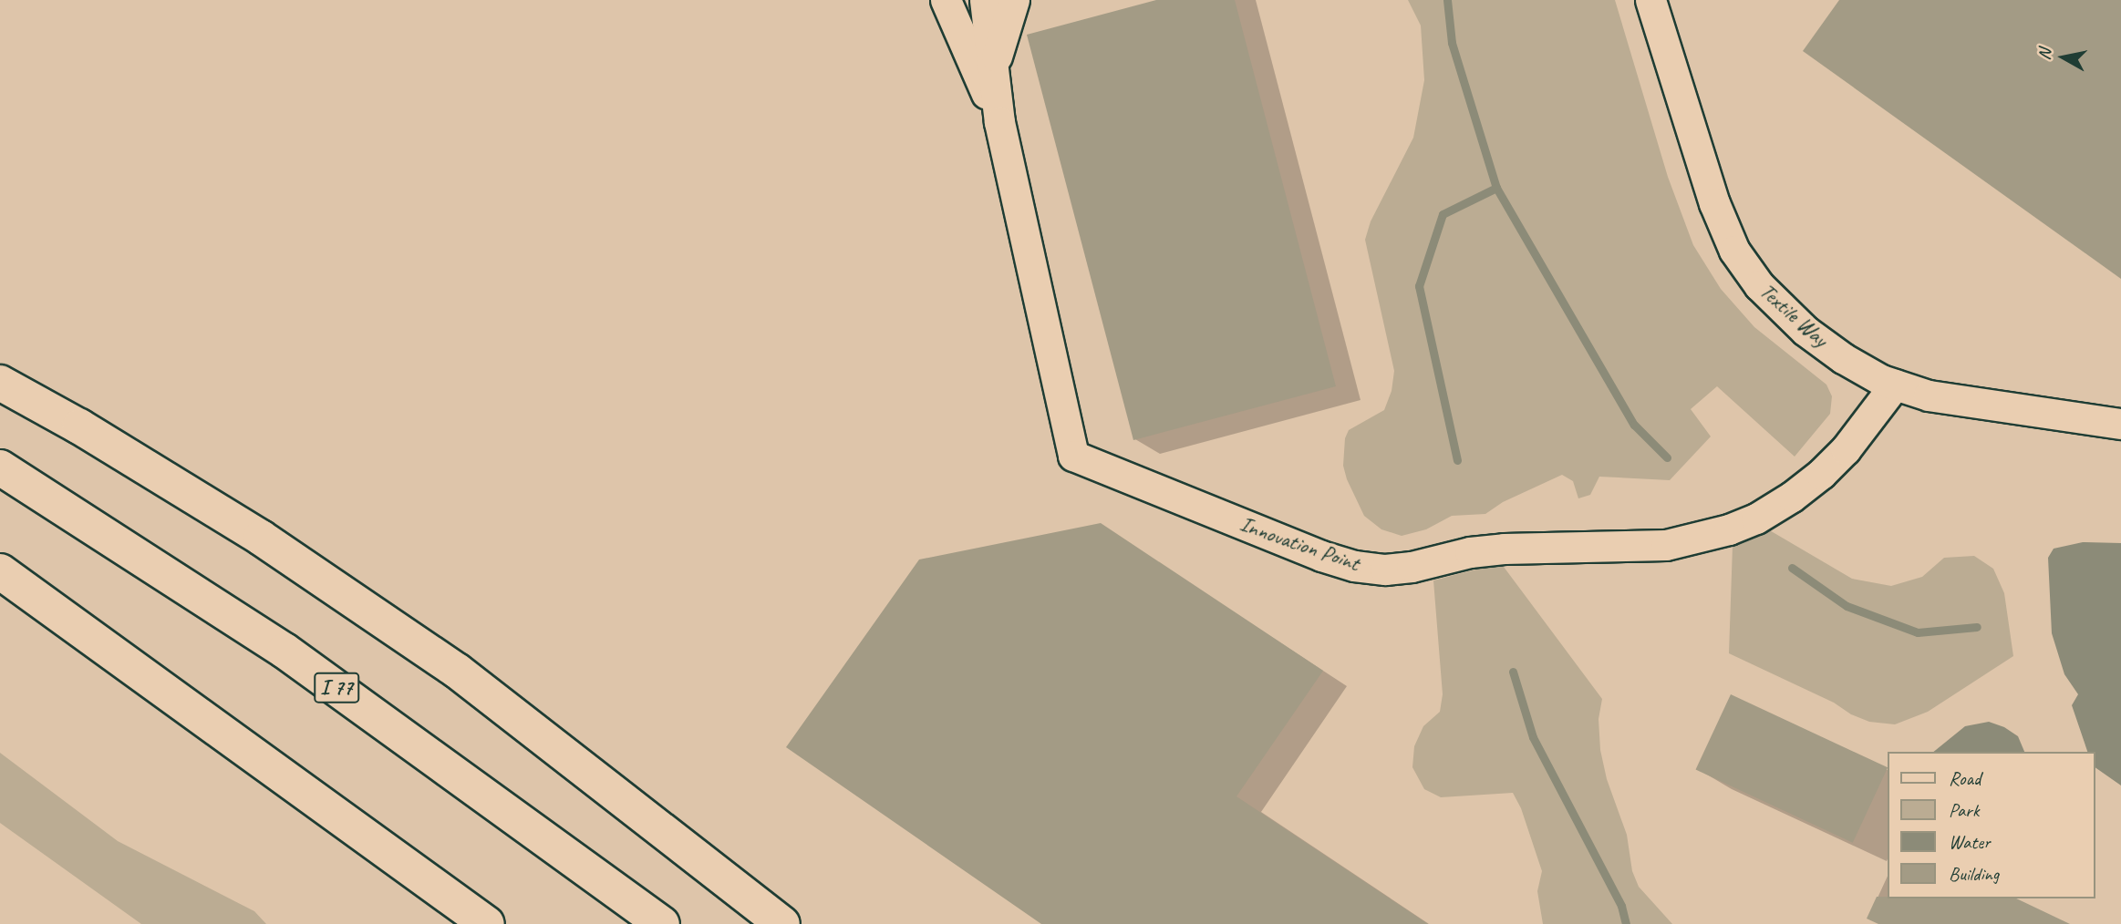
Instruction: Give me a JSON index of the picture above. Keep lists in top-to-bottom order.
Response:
{
  "streets": {
    "highway": ["I 77"],
    "street": ["Textile Way", "Innovation Point"]
  },
  "crossings": [
    ["Textile Way", "Innovation Point"]
  ],
  "legend": [
    "Road",
    "Park",
    "Water",
    "Building"
  ],
  "north": "left"
}
